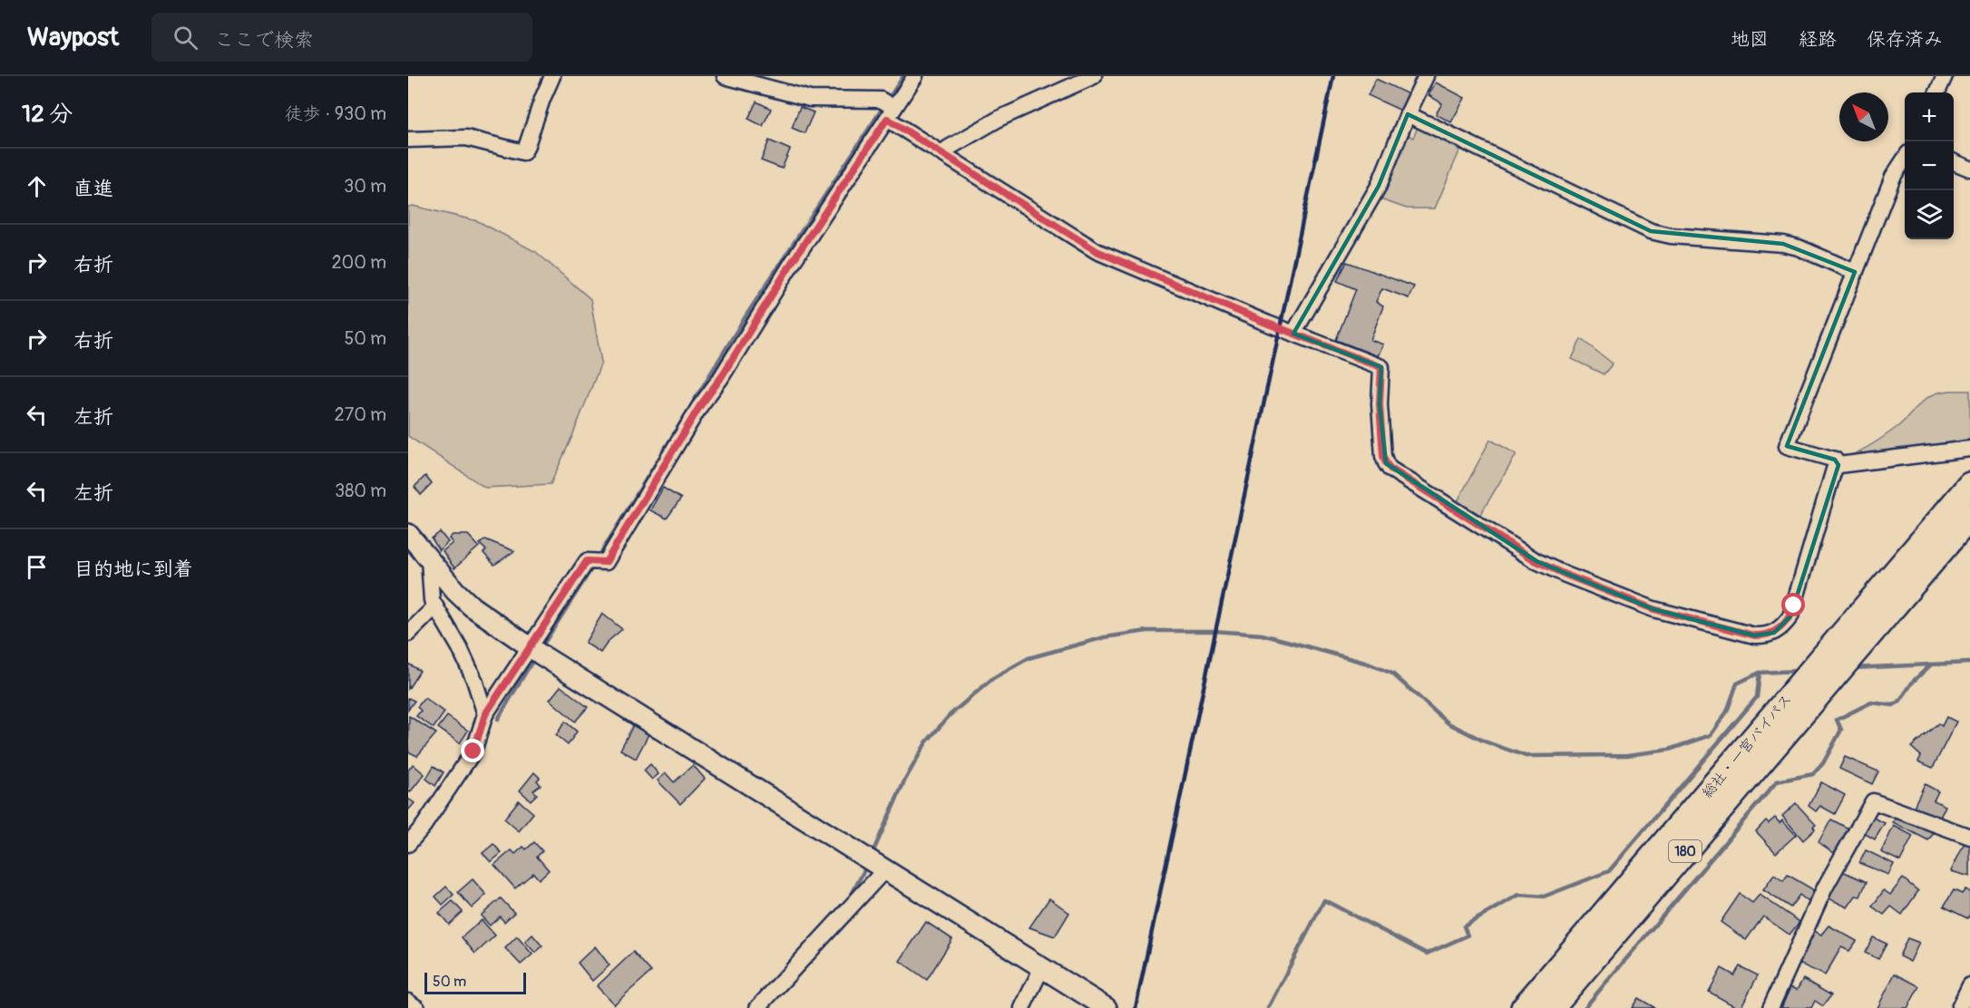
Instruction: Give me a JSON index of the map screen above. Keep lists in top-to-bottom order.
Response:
{
  "streets": {
    "highway": ["総社・一宮バイパス", "180"]
  },
  "scale_bar": "50 m",
  "north": "top left",
  "page": {
    "header": "Waypost",
    "search": "ここで検索",
    "nav": ["地図", "経路", "保存済み"],
    "heading": ["12 分", "徒歩 · 930 m"],
    "map_buttons": ["+", "−"],
    "list": [
      ["直進", "30 m"],
      ["右折", "200 m"],
      ["右折", "50 m"],
      ["左折", "270 m"],
      ["左折", "380 m"],
      "目的地に到着"
    ],
    "scale": "50 m"
  }
}
